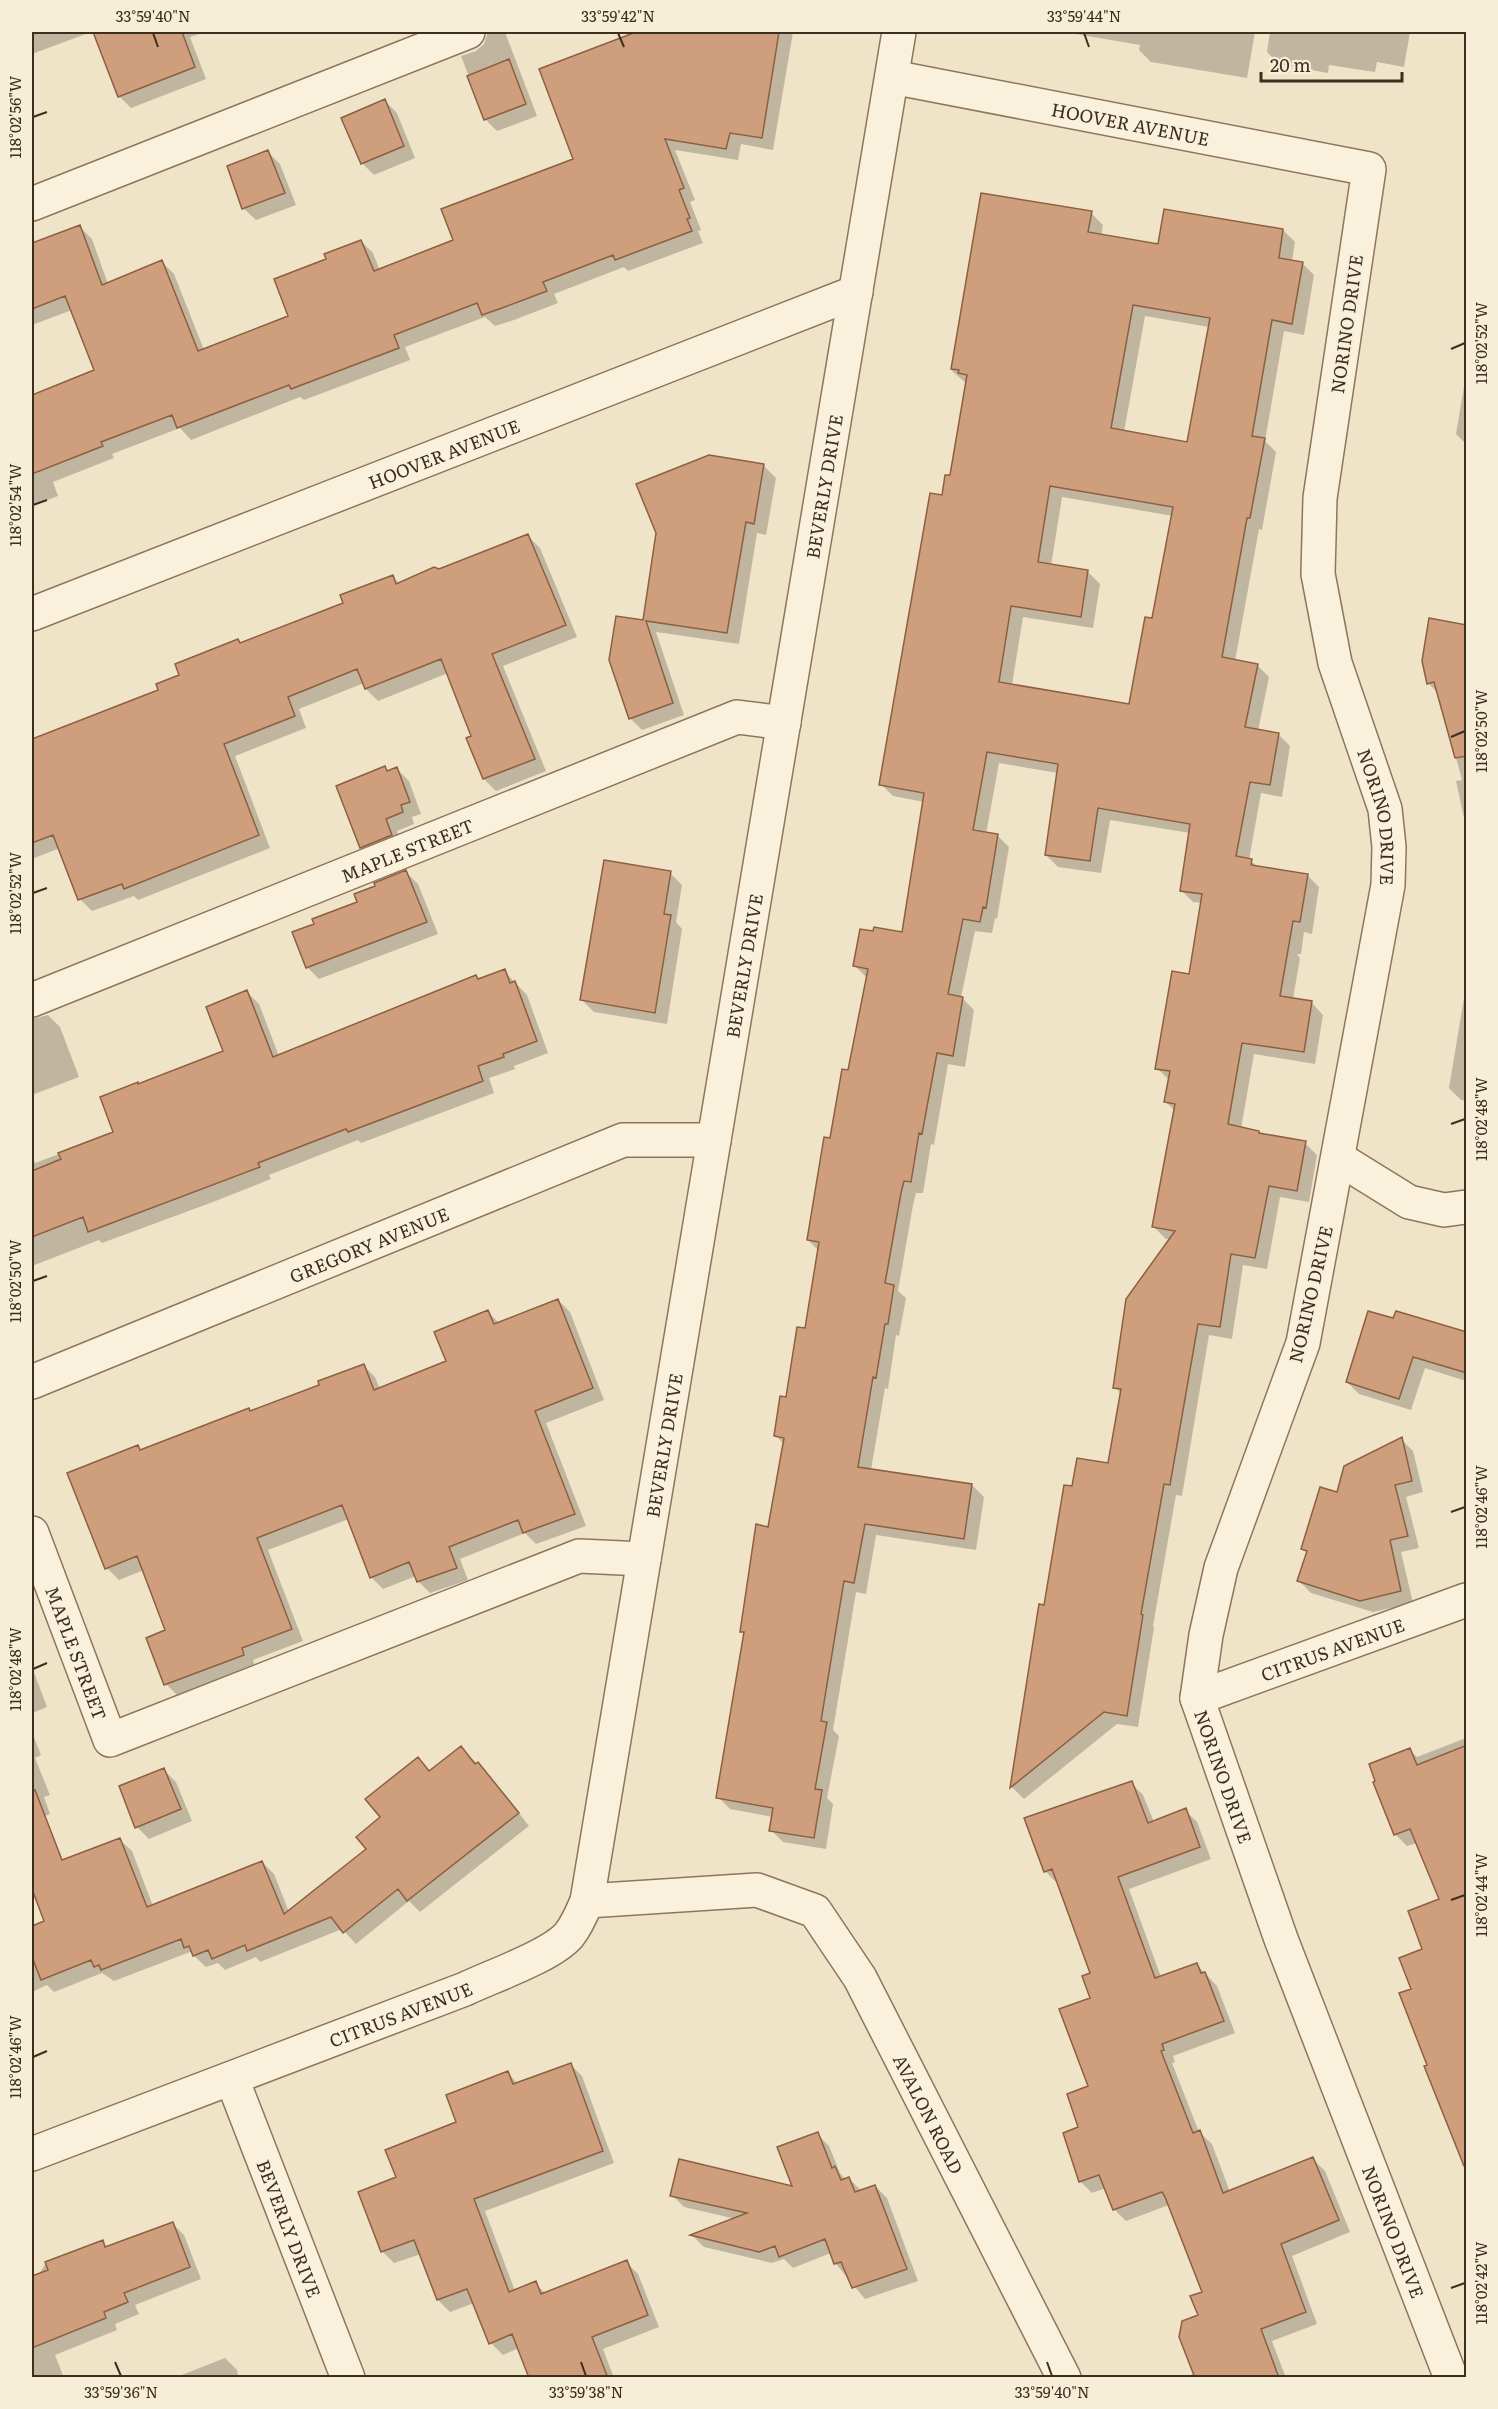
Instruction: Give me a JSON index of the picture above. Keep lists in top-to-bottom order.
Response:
{
  "streets": {
    "street": [
      "HOOVER AVENUE",
      "NORINO DRIVE",
      "BEVERLY DRIVE",
      "MAPLE STREET",
      "GREGORY AVENUE",
      "CITRUS AVENUE",
      "AVALON ROAD"
    ]
  },
  "crossings": [
    ["HOOVER AVENUE", "NORINO DRIVE"],
    ["HOOVER AVENUE", "BEVERLY DRIVE"],
    ["NORINO DRIVE", "CITRUS AVENUE"],
    ["BEVERLY DRIVE", "MAPLE STREET"],
    ["BEVERLY DRIVE", "GREGORY AVENUE"],
    ["BEVERLY DRIVE", "CITRUS AVENUE"],
    ["BEVERLY DRIVE", "AVALON ROAD"],
    ["CITRUS AVENUE", "AVALON ROAD"]
  ],
  "scale_bar": "20 m",
  "coordinates": [
    "33°59'40\"N",
    "33°59'42\"N",
    "33°59'44\"N",
    "118°02'56\"W",
    "118°02'52\"W",
    "118°02'54\"W",
    "118°02'50\"W",
    "118°02'48\"W",
    "118°02'46\"W",
    "118°02'44\"W",
    "118°02'42\"W",
    "33°59'36\"N",
    "33°59'38\"N"
  ]
}
